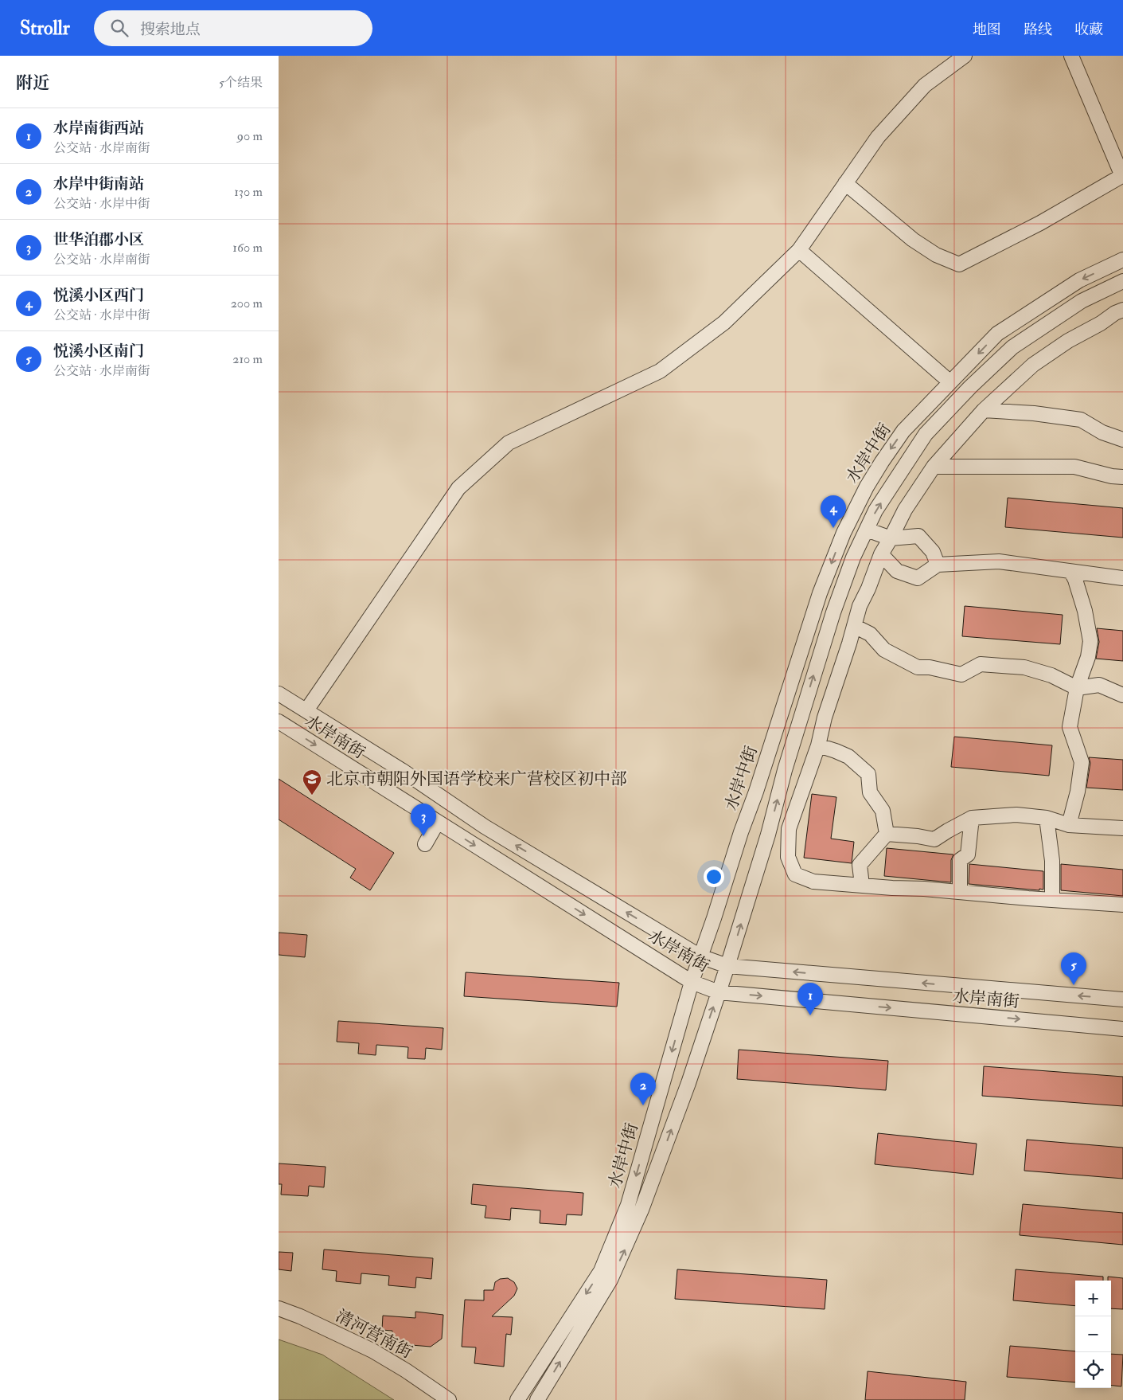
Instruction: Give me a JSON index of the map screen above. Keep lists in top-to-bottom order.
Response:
{
  "streets": {
    "street": ["水岸中街", "水岸南街", "清河营南街"]
  },
  "crossings": [
    ["水岸中街", "水岸南街"]
  ],
  "places": {
    "school or university": ["北京市朝阳外国语学校来广营校区初中部"]
  },
  "page": {
    "header": "Strollr",
    "search": "搜索地点",
    "nav": ["地图", "路线", "收藏"],
    "heading": ["附近", "5个结果"],
    "list": [
      {
        "mark": "1",
        "name": "水岸南街西站",
        "note": "公交站 · 水岸南街",
        "value": "90 m"
      },
      {
        "mark": "2",
        "name": "水岸中街南站",
        "note": "公交站 · 水岸中街",
        "value": "130 m"
      },
      {
        "mark": "3",
        "name": "世华泊郡小区",
        "note": "公交站 · 水岸南街",
        "value": "160 m"
      },
      {
        "mark": "4",
        "name": "悦溪小区西门",
        "note": "公交站 · 水岸中街",
        "value": "200 m"
      },
      {
        "mark": "5",
        "name": "悦溪小区南门",
        "note": "公交站 · 水岸南街",
        "value": "210 m"
      }
    ],
    "pins": [
      "4",
      "3",
      "5",
      "1",
      "2"
    ],
    "map_buttons": ["+", "−"]
  }
}
